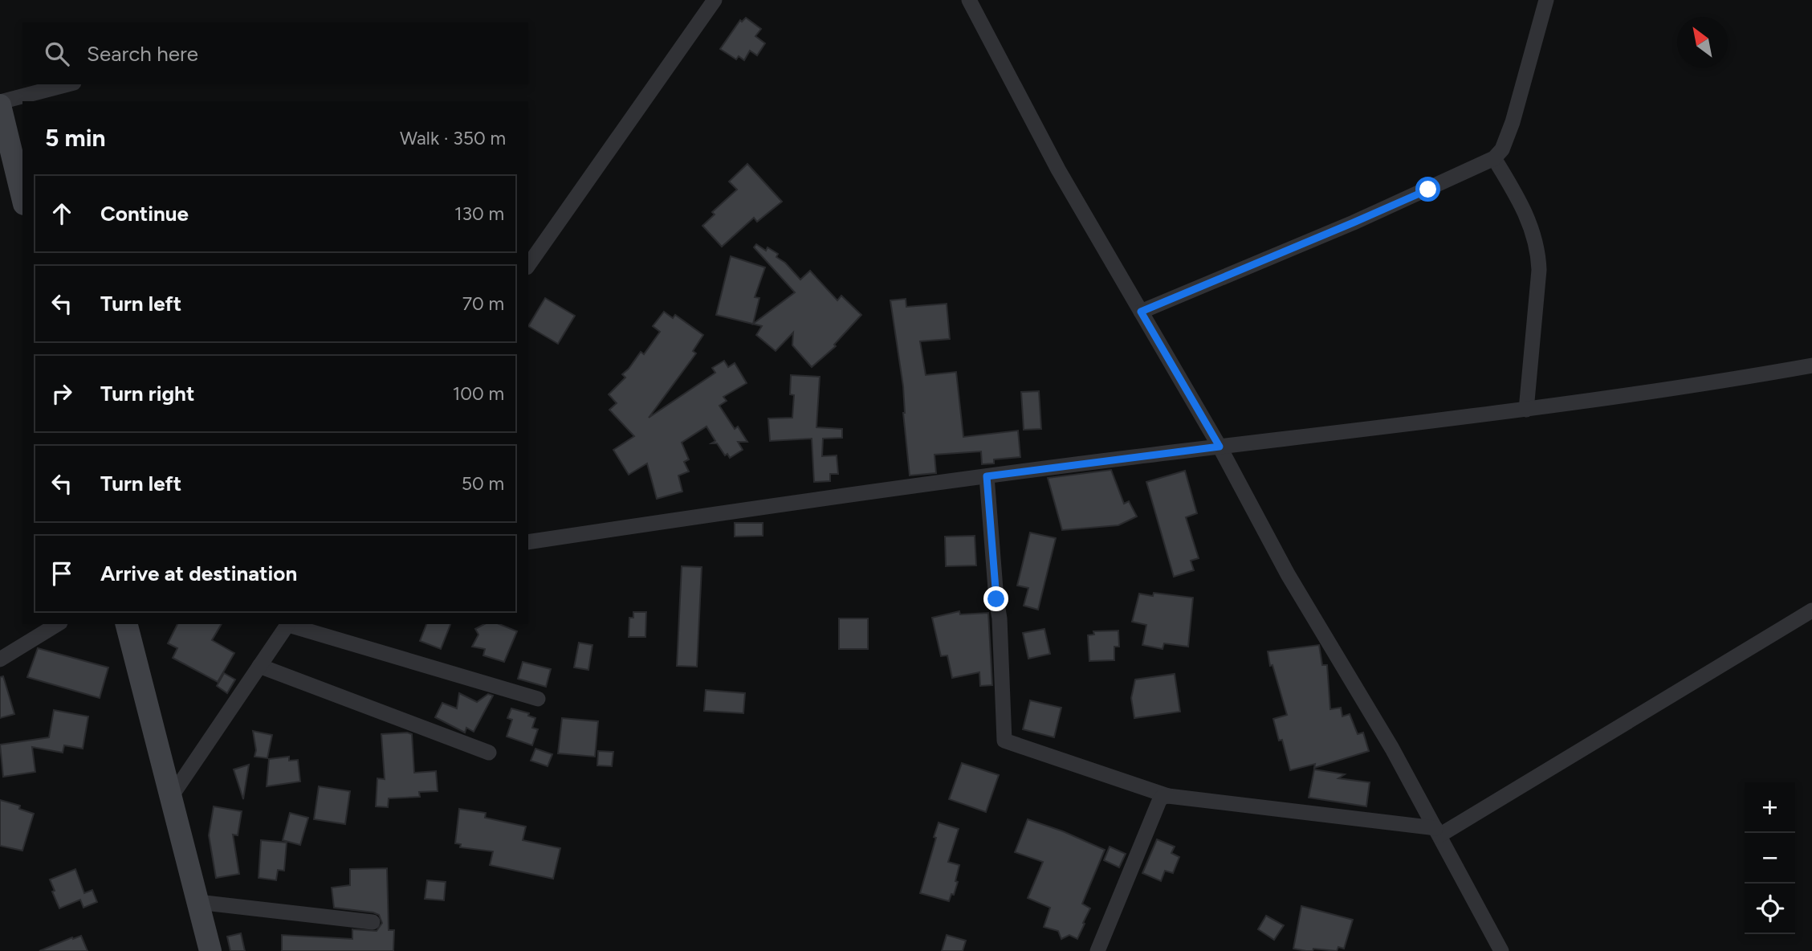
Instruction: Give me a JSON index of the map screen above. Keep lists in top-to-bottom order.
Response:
{
  "north": "top left",
  "page": {
    "search": "Search here",
    "heading": ["5 min", "Walk · 350 m"],
    "list": [
      ["Continue", "130 m"],
      ["Turn left", "70 m"],
      ["Turn right", "100 m"],
      ["Turn left", "50 m"],
      "Arrive at destination"
    ],
    "map_buttons": ["+", "−"]
  }
}
